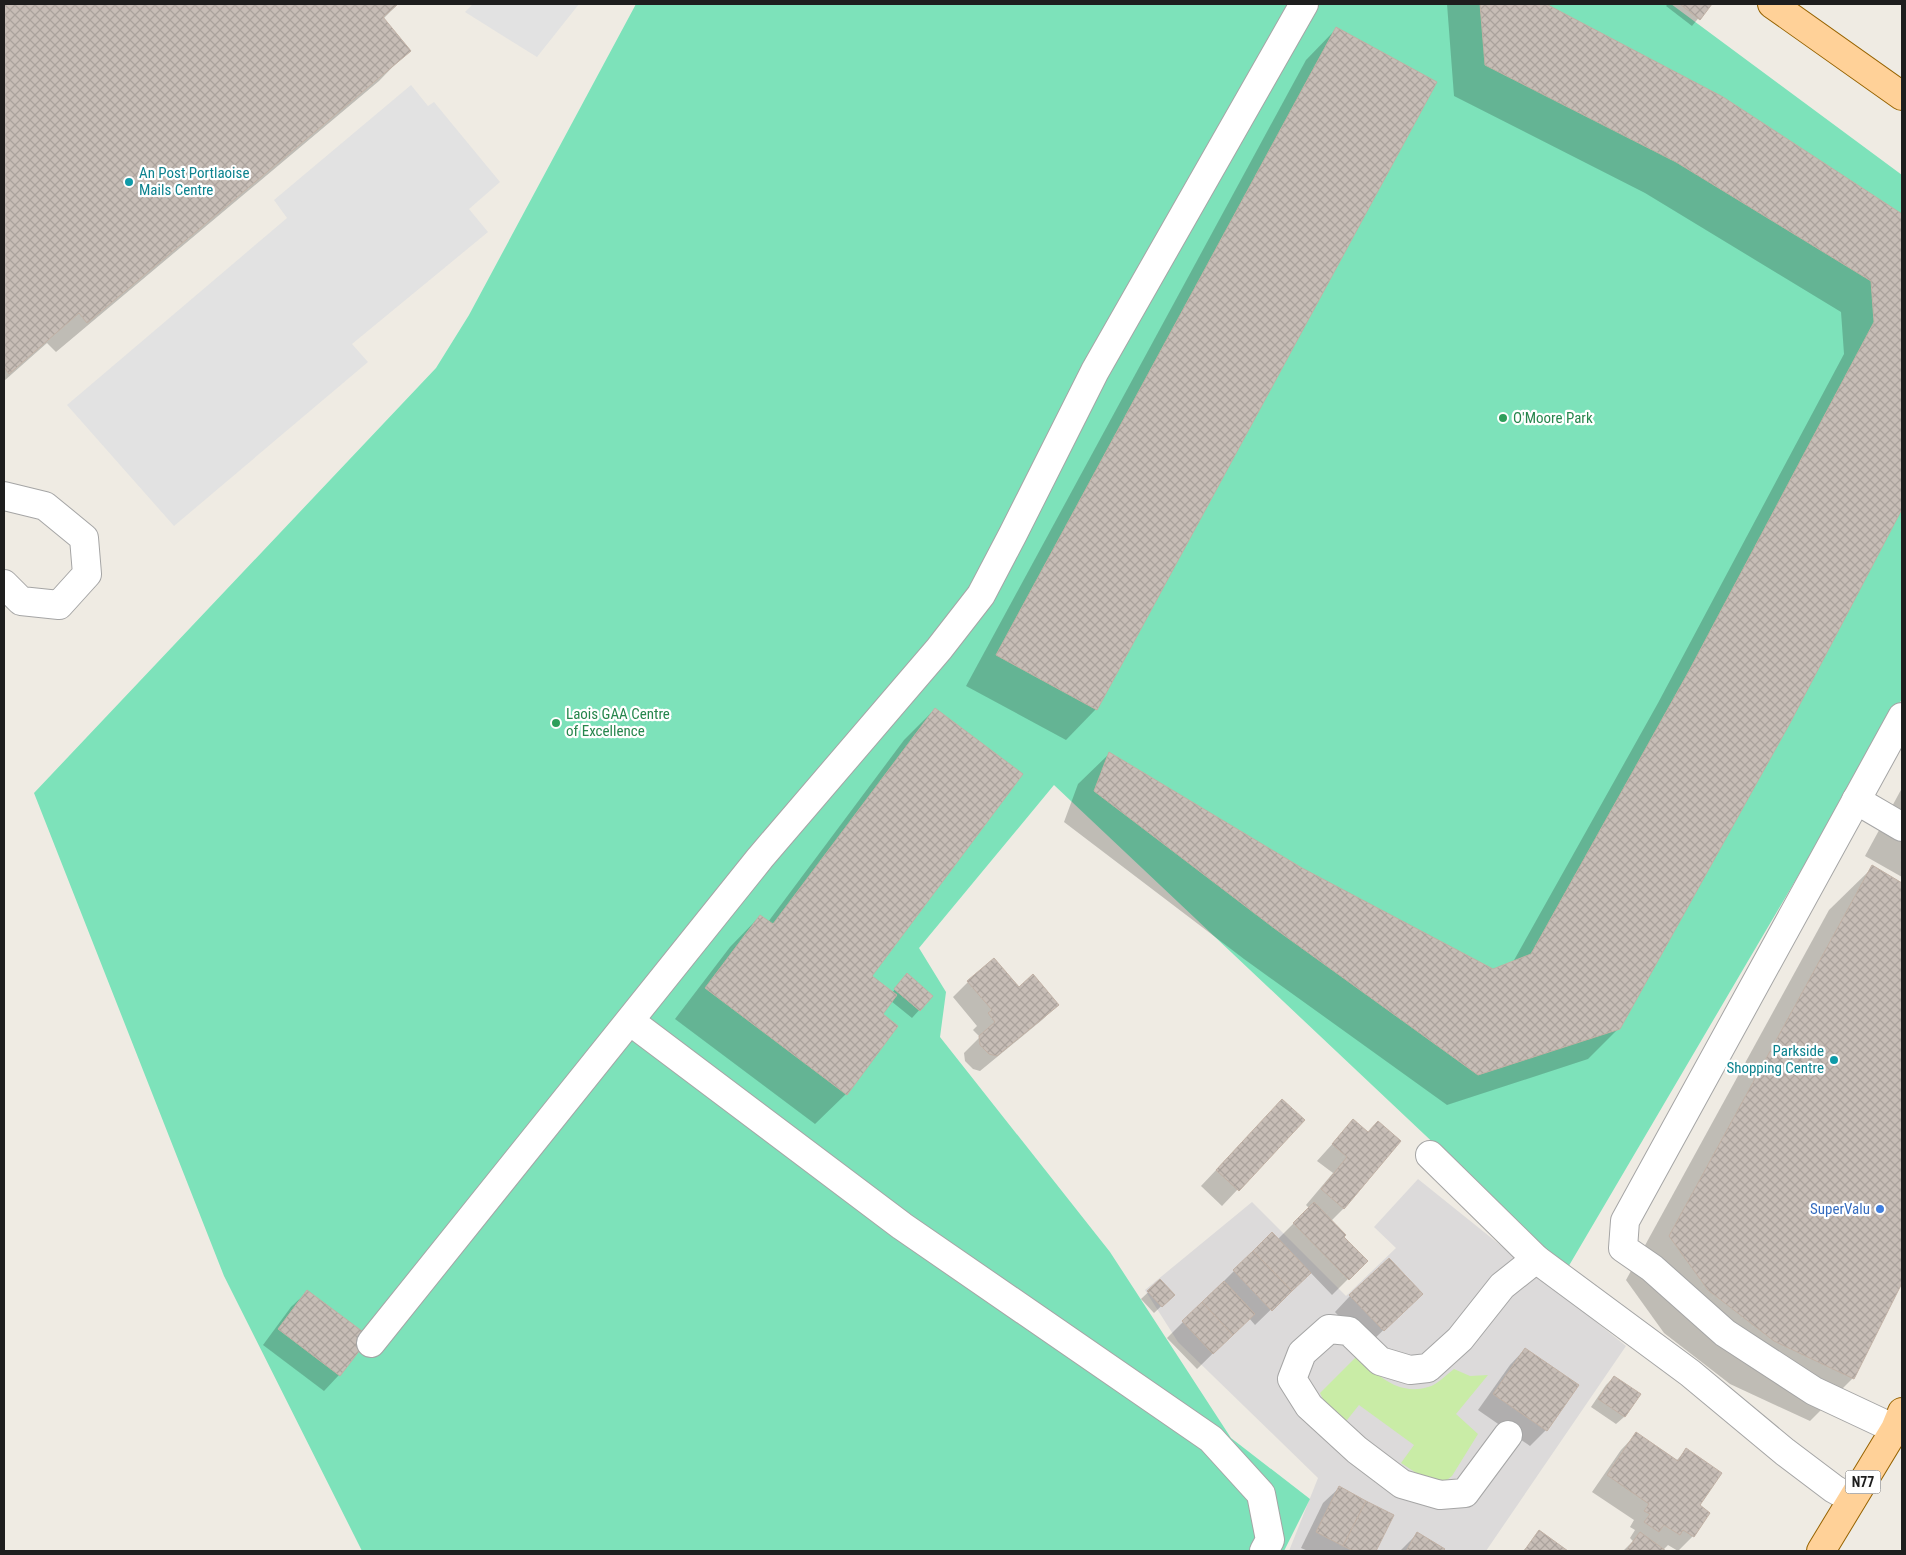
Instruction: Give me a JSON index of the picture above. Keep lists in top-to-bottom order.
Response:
{
  "streets": {
    "main road": ["N77"]
  },
  "places": [
    "An Post Portlaoise Mails Centre",
    "O'Moore Park",
    "Laois GAA Centre of Excellence",
    "Parkside Shopping Centre",
    "SuperValu"
  ]
}
